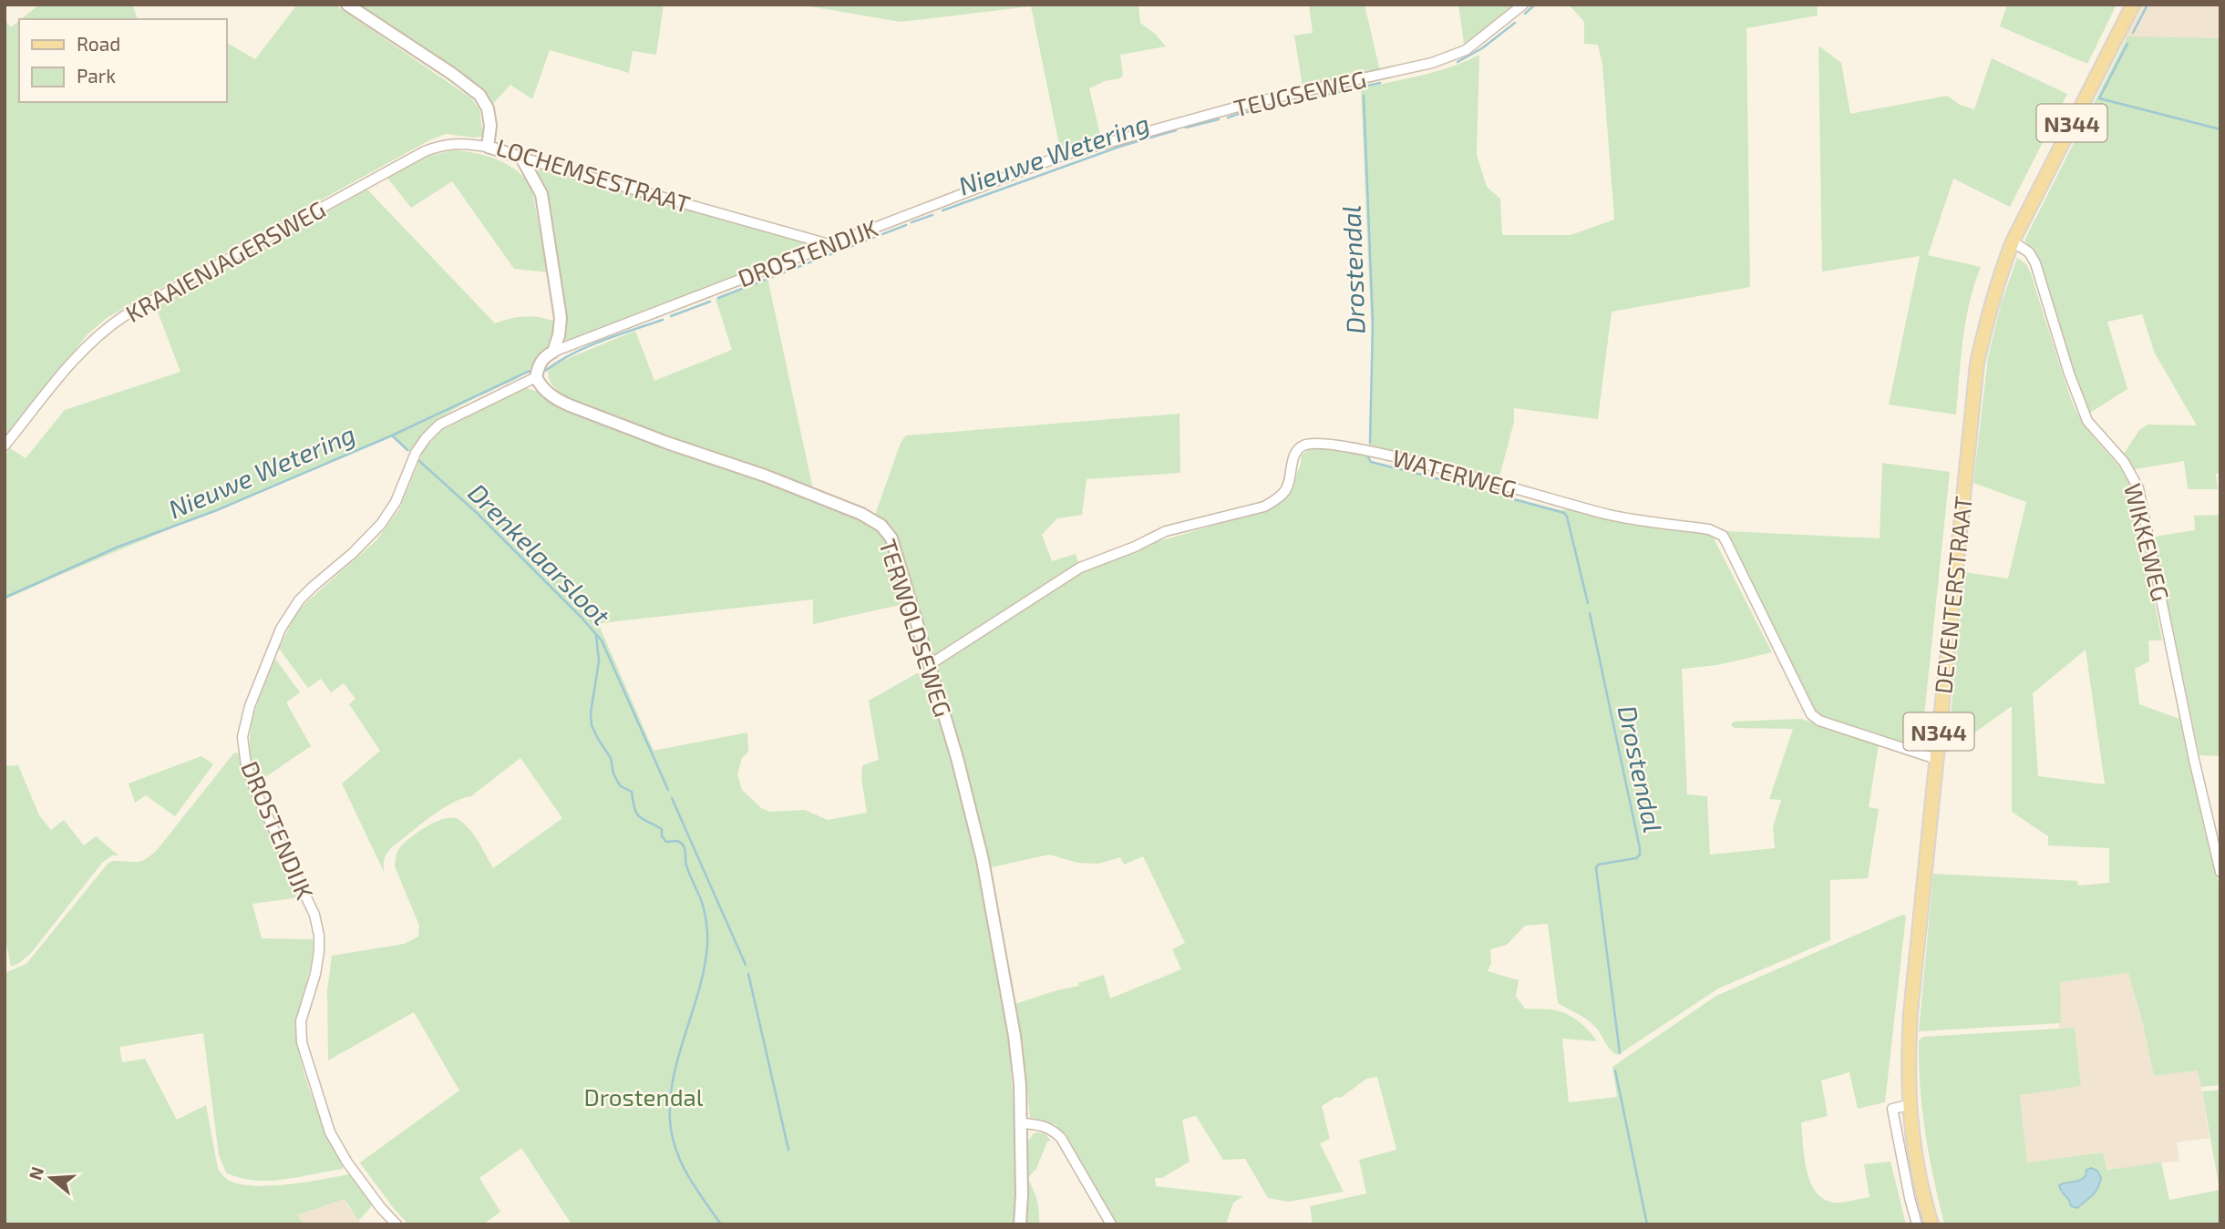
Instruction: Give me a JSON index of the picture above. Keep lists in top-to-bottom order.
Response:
{
  "streets": {
    "main road": ["N344", "DEVENTERSTRAAT"],
    "street": [
      "TEUGSEWEG",
      "LOCHEMSESTRAAT",
      "DROSTENDIJK",
      "KRAAIENJAGERSWEG",
      "WATERWEG",
      "WIKKEWEG",
      "TERWOLDSEWEG"
    ]
  },
  "crossings": [
    ["TEUGSEWEG", "DROSTENDIJK"],
    ["N344", "WIKKEWEG"],
    ["N344", "DEVENTERSTRAAT"],
    ["LOCHEMSESTRAAT", "DROSTENDIJK"],
    ["LOCHEMSESTRAAT", "KRAAIENJAGERSWEG"],
    ["DROSTENDIJK", "TERWOLDSEWEG"],
    ["WATERWEG", "DEVENTERSTRAAT"],
    ["WATERWEG", "TERWOLDSEWEG"],
    ["WIKKEWEG", "DEVENTERSTRAAT"]
  ],
  "water": ["Nieuwe Wetering", "Drostendal", "Drenkelaarsloot"],
  "parks": ["Drostendal"],
  "legend": ["Road", "Park"],
  "north": "left"
}
